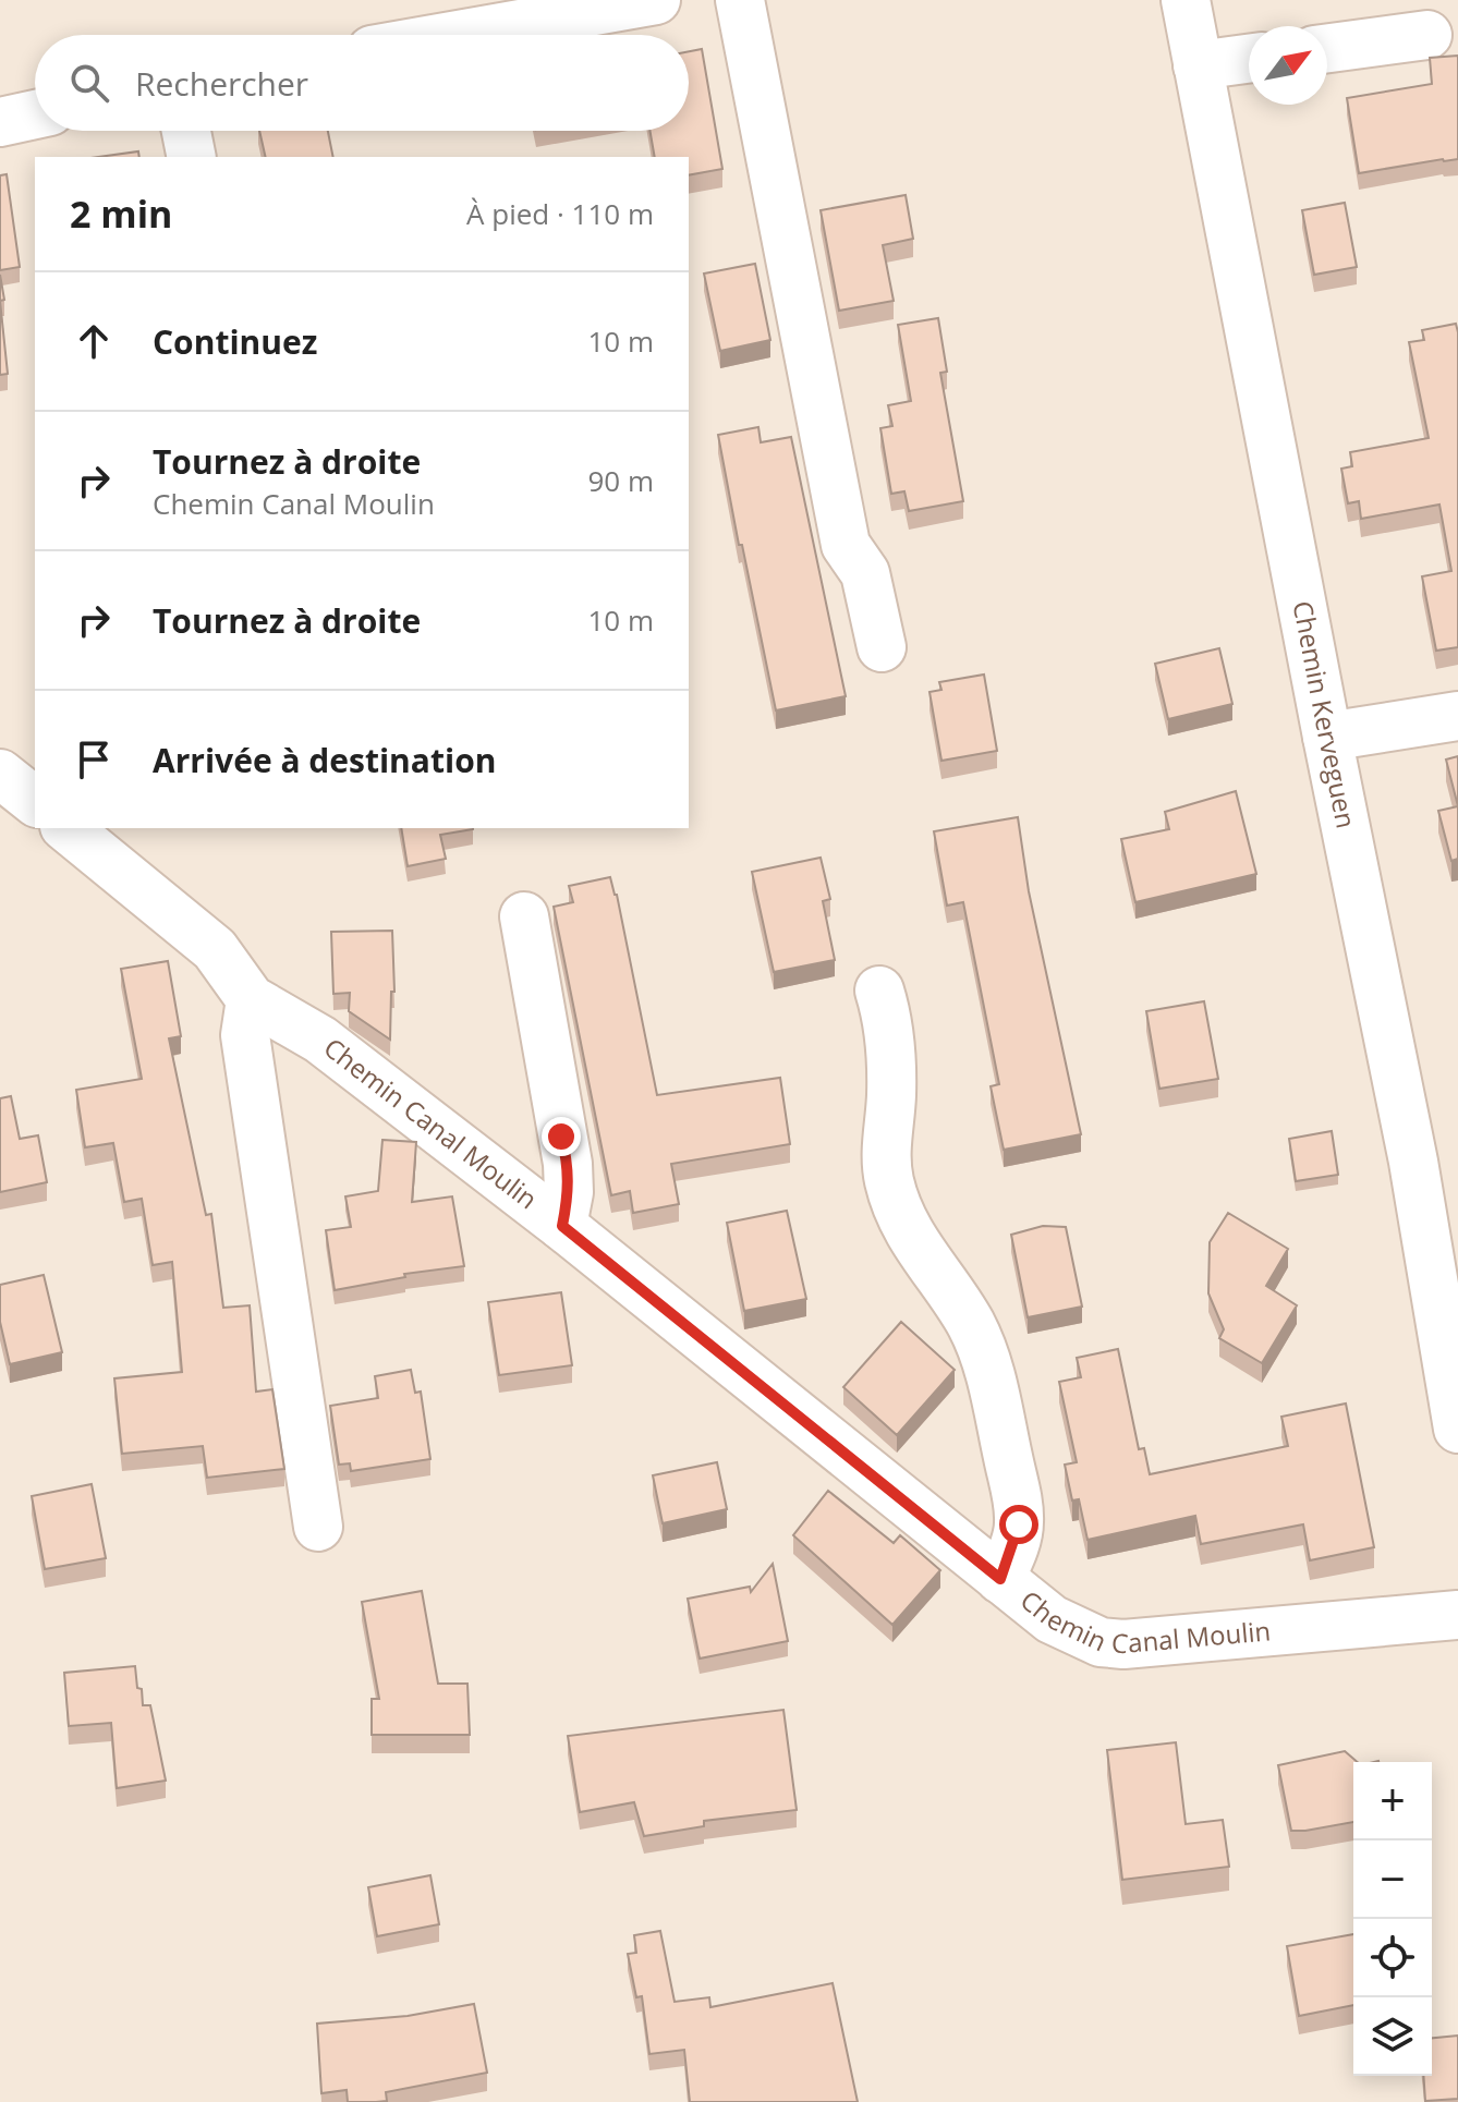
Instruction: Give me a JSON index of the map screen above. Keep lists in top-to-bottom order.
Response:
{
  "streets": {
    "street": ["Chemin Kerveguen", "Chemin Canal Moulin"]
  },
  "north": "top right",
  "page": {
    "search": "Rechercher",
    "heading": ["2 min", "À pied · 110 m"],
    "list": [
      ["Continuez", "10 m"],
      ["Tournez à droite", "Chemin Canal Moulin", "90 m"],
      ["Tournez à droite", "10 m"],
      "Arrivée à destination"
    ],
    "map_buttons": ["+", "−"]
  }
}
